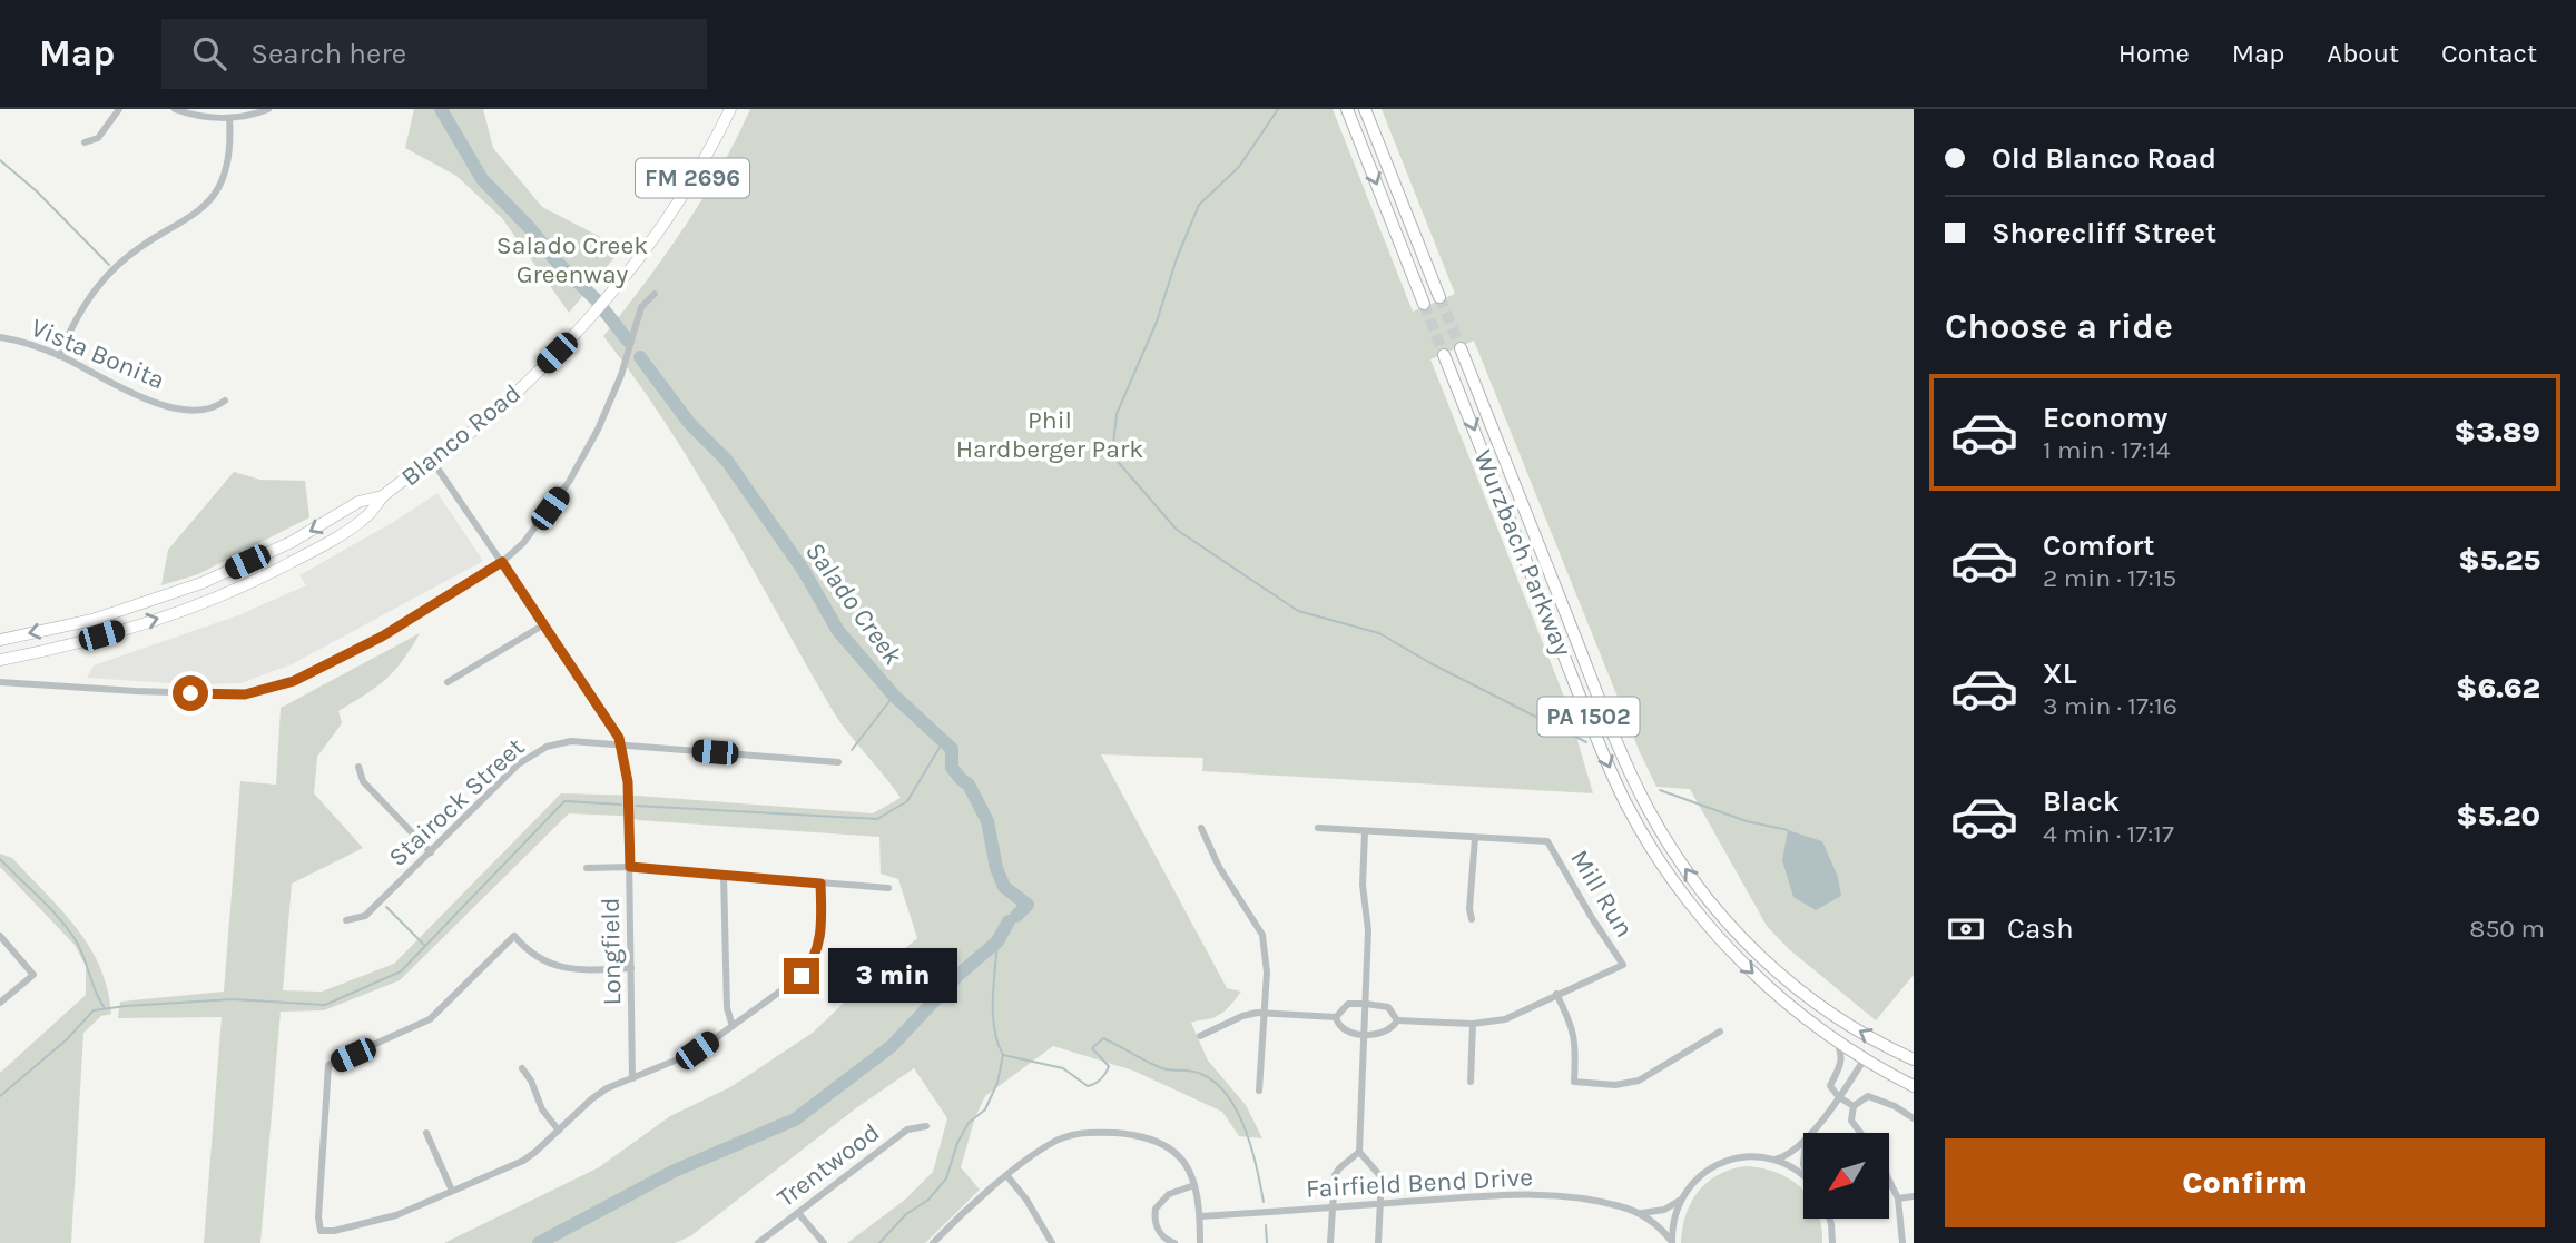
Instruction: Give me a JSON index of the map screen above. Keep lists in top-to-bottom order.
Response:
{
  "streets": {
    "highway": ["Wurzbach Parkway", "PA 1502"],
    "main road": ["FM 2696", "Blanco Road"],
    "street": [
      "Vista Bonita",
      "Stairock Street",
      "Mill Run",
      "Longfield",
      "Trentwood",
      "Fairfield Bend Drive"
    ]
  },
  "crossings": [
    ["Blanco Road", "Longfield"],
    ["Stairock Street", "Longfield"]
  ],
  "water": ["Salado Creek"],
  "parks": ["Salado Creek Greenway", "Phil Hardberger Park"],
  "north": "bottom left",
  "page": {
    "header": "Map",
    "search": "Search here",
    "nav": [
      "Home",
      "Map",
      "About",
      "Contact"
    ],
    "banner": ["Old Blanco Road", "Shorecliff Street"],
    "heading": "Choose a ride",
    "list": [
      {
        "name": "Economy",
        "note": "1 min · 17:14",
        "value": "$3.89"
      },
      {
        "name": "Comfort",
        "note": "2 min · 17:15",
        "value": "$5.25"
      },
      {
        "name": "XL",
        "note": "3 min · 17:16",
        "value": "$6.62"
      },
      {
        "name": "Black",
        "note": "4 min · 17:17",
        "value": "$5.20"
      }
    ],
    "pay": ["Cash", "850 m"],
    "bubble": "3 min",
    "buttons": "Confirm"
  }
}
